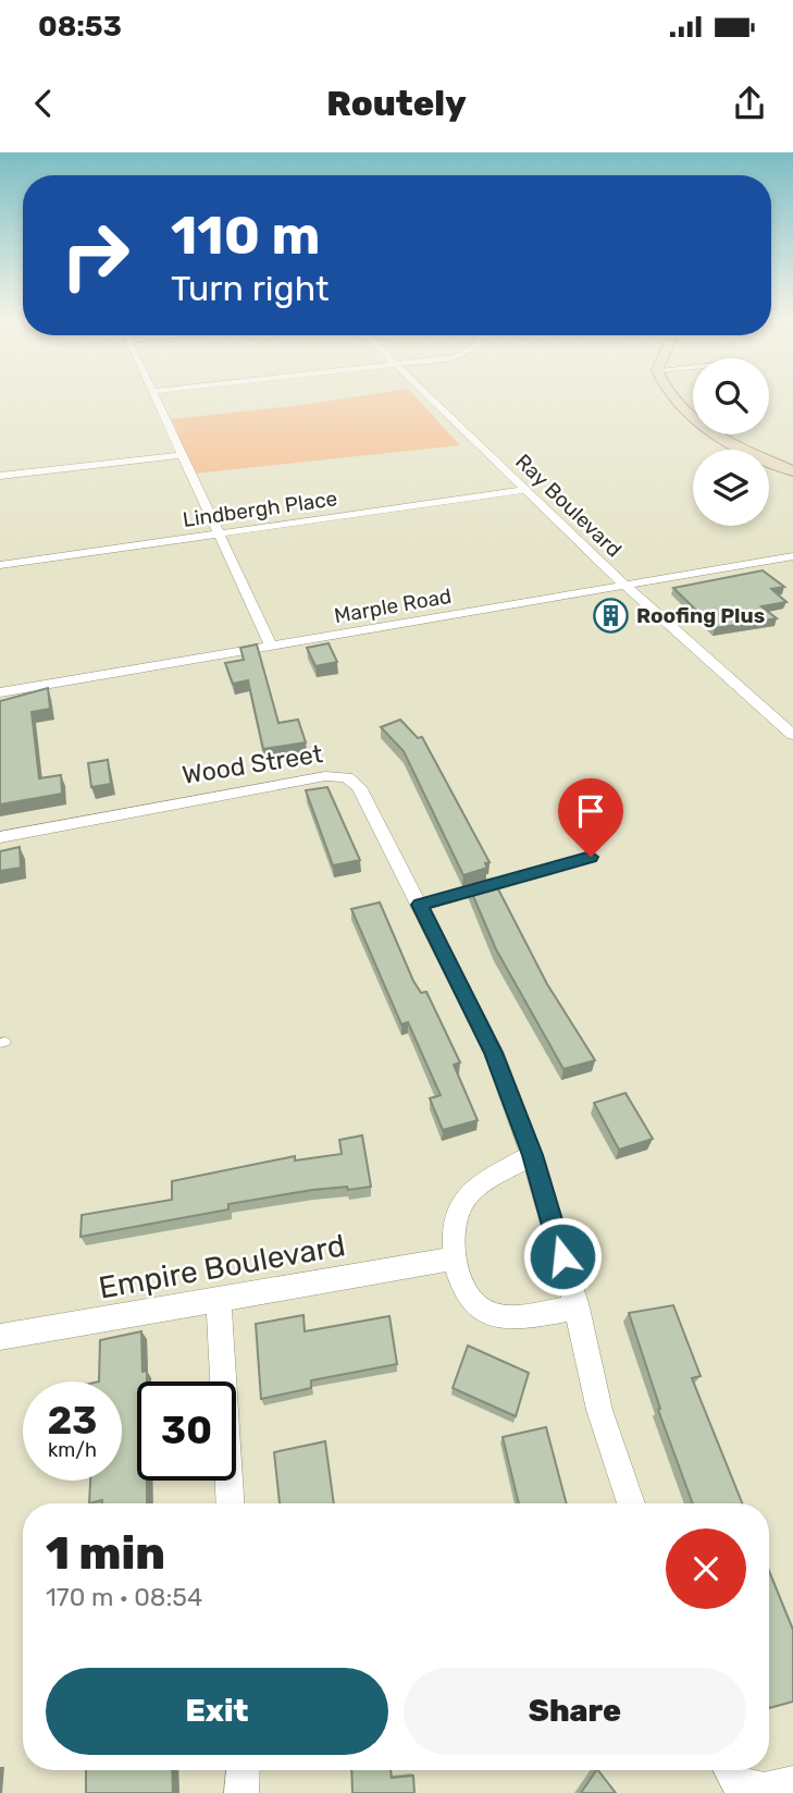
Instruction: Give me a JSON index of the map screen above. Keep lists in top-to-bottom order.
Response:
{
  "streets": {
    "street": [
      "Ray Boulevard",
      "Lindbergh Place",
      "Marple Road",
      "Wood Street",
      "Empire Boulevard"
    ]
  },
  "crossings": [
    ["Ray Boulevard", "Lindbergh Place"],
    ["Ray Boulevard", "Marple Road"]
  ],
  "places": {
    "building": ["Roofing Plus"]
  },
  "page": {
    "status": "08:53",
    "header": "Routely",
    "turn": ["110 m", "Turn right"],
    "speed": "23 km/h",
    "limit": "30",
    "heading": ["1 min", "170 m · 08:54"],
    "buttons": ["Exit", "Share"]
  }
}
